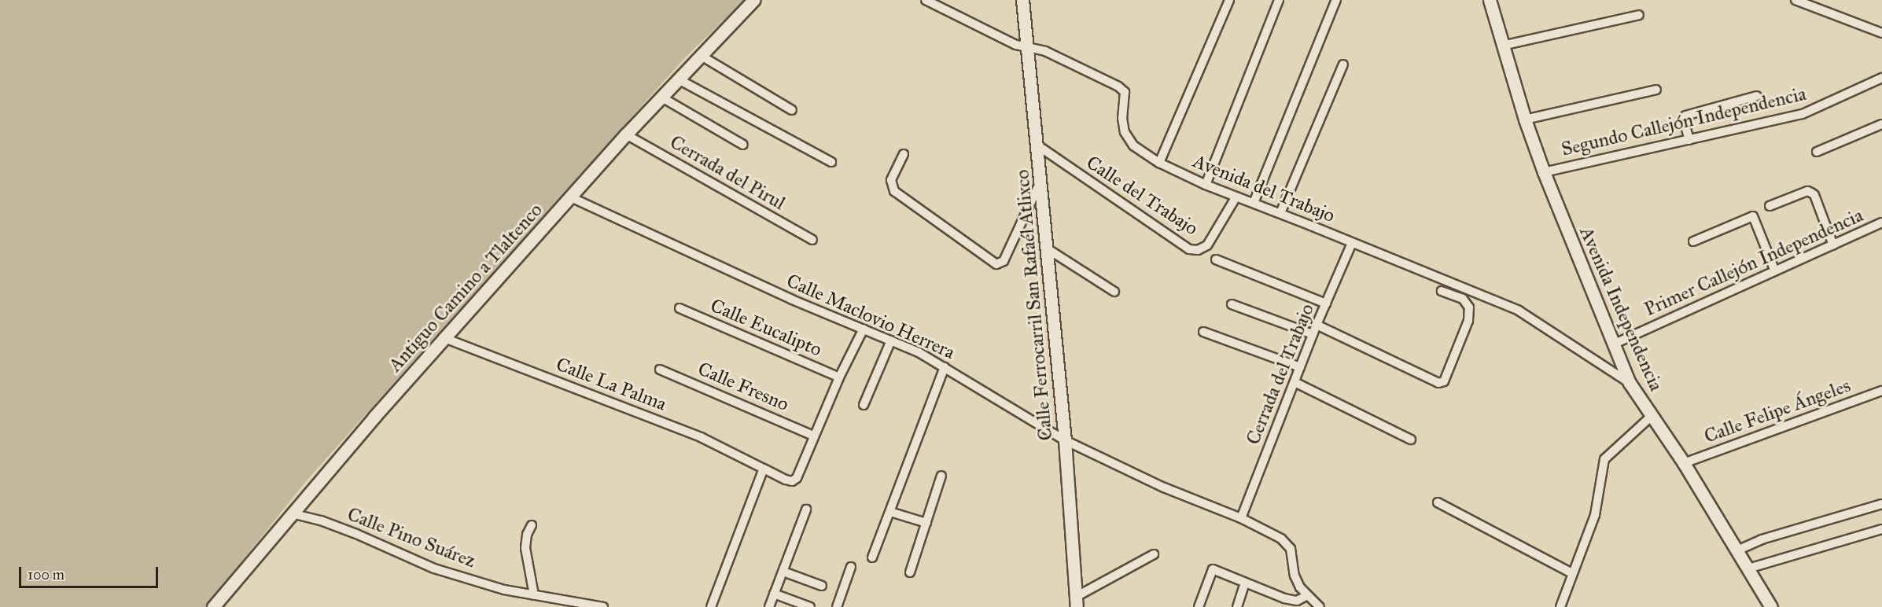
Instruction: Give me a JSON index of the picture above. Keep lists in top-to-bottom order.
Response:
{
  "streets": {
    "street": [
      "Segundo Callejón Independencia",
      "Cerrada del Pirul",
      "Avenida del Trabajo",
      "Calle del Trabajo",
      "Primer Callejón Independencia",
      "Antiguo Camino a Tlaltenco",
      "Calle Ferrocarril San Rafaél Atlixco",
      "Avenida Independencia",
      "Calle Maclovio Herrera",
      "Calle Eucalipto",
      "Cerrada del Trabajo",
      "Calle La Palma",
      "Calle Fresno",
      "Calle Felipe Ángeles",
      "Calle Pino Suárez"
    ]
  },
  "crossings": [
    ["Segundo Callejón Independencia", "Avenida Independencia"],
    ["Cerrada del Pirul", "Antiguo Camino a Tlaltenco"],
    ["Avenida del Trabajo", "Calle del Trabajo"],
    ["Avenida del Trabajo", "Calle Ferrocarril San Rafaél Atlixco"],
    ["Avenida del Trabajo", "Avenida Independencia"],
    ["Avenida del Trabajo", "Cerrada del Trabajo"],
    ["Calle del Trabajo", "Calle Ferrocarril San Rafaél Atlixco"],
    ["Primer Callejón Independencia", "Avenida Independencia"],
    ["Antiguo Camino a Tlaltenco", "Calle Maclovio Herrera"],
    ["Antiguo Camino a Tlaltenco", "Calle La Palma"],
    ["Antiguo Camino a Tlaltenco", "Calle Pino Suárez"],
    ["Calle Ferrocarril San Rafaél Atlixco", "Calle Maclovio Herrera"],
    ["Avenida Independencia", "Calle Felipe Ángeles"],
    ["Calle Maclovio Herrera", "Cerrada del Trabajo"],
    ["Calle La Palma", "Calle Fresno"]
  ],
  "scale_bar": "100 m"
}
